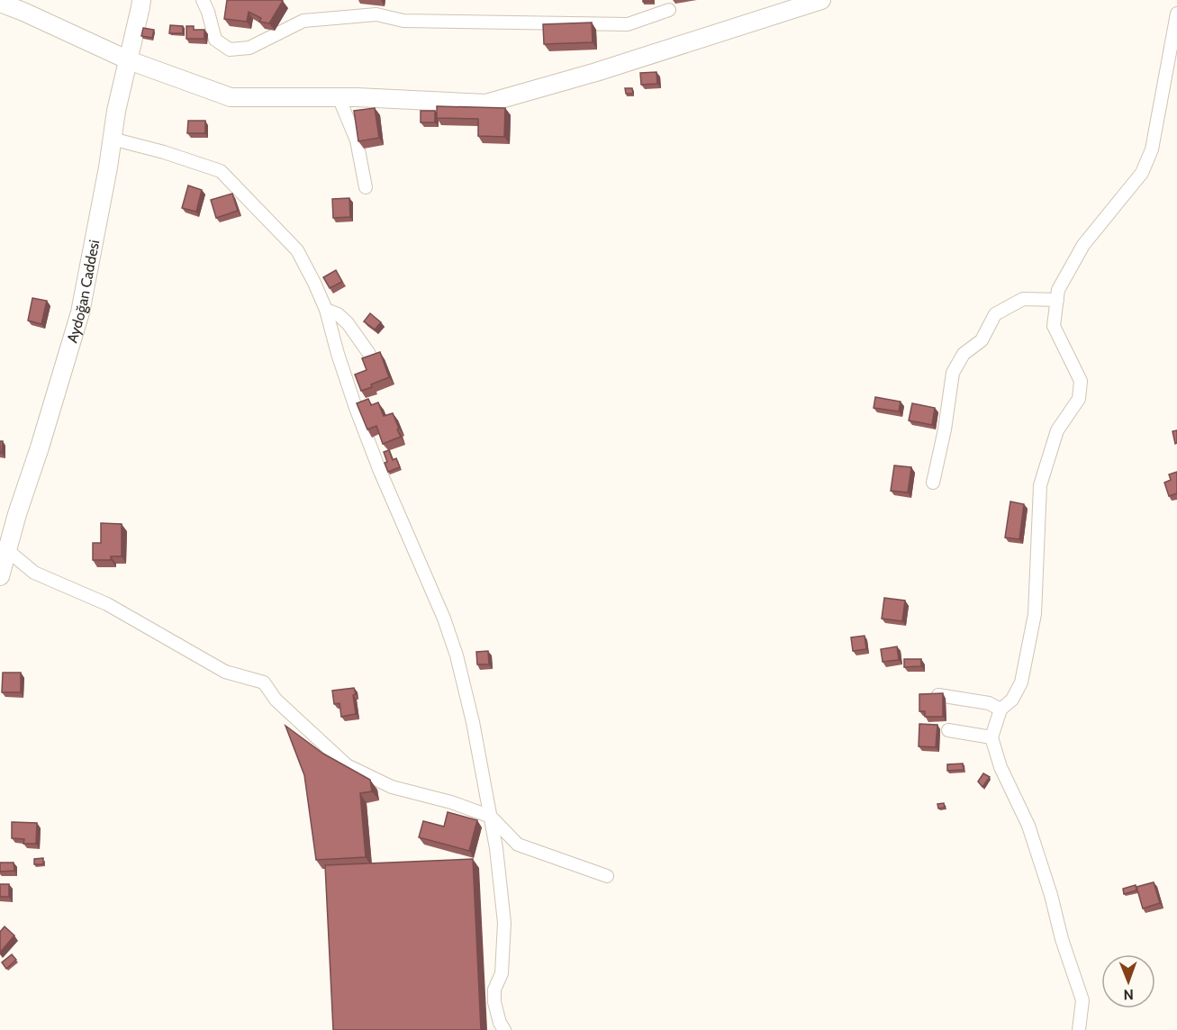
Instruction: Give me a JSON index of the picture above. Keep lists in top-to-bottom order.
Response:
{
  "streets": {
    "street": ["Aydoğan Caddesi"]
  },
  "north": "bottom"
}
